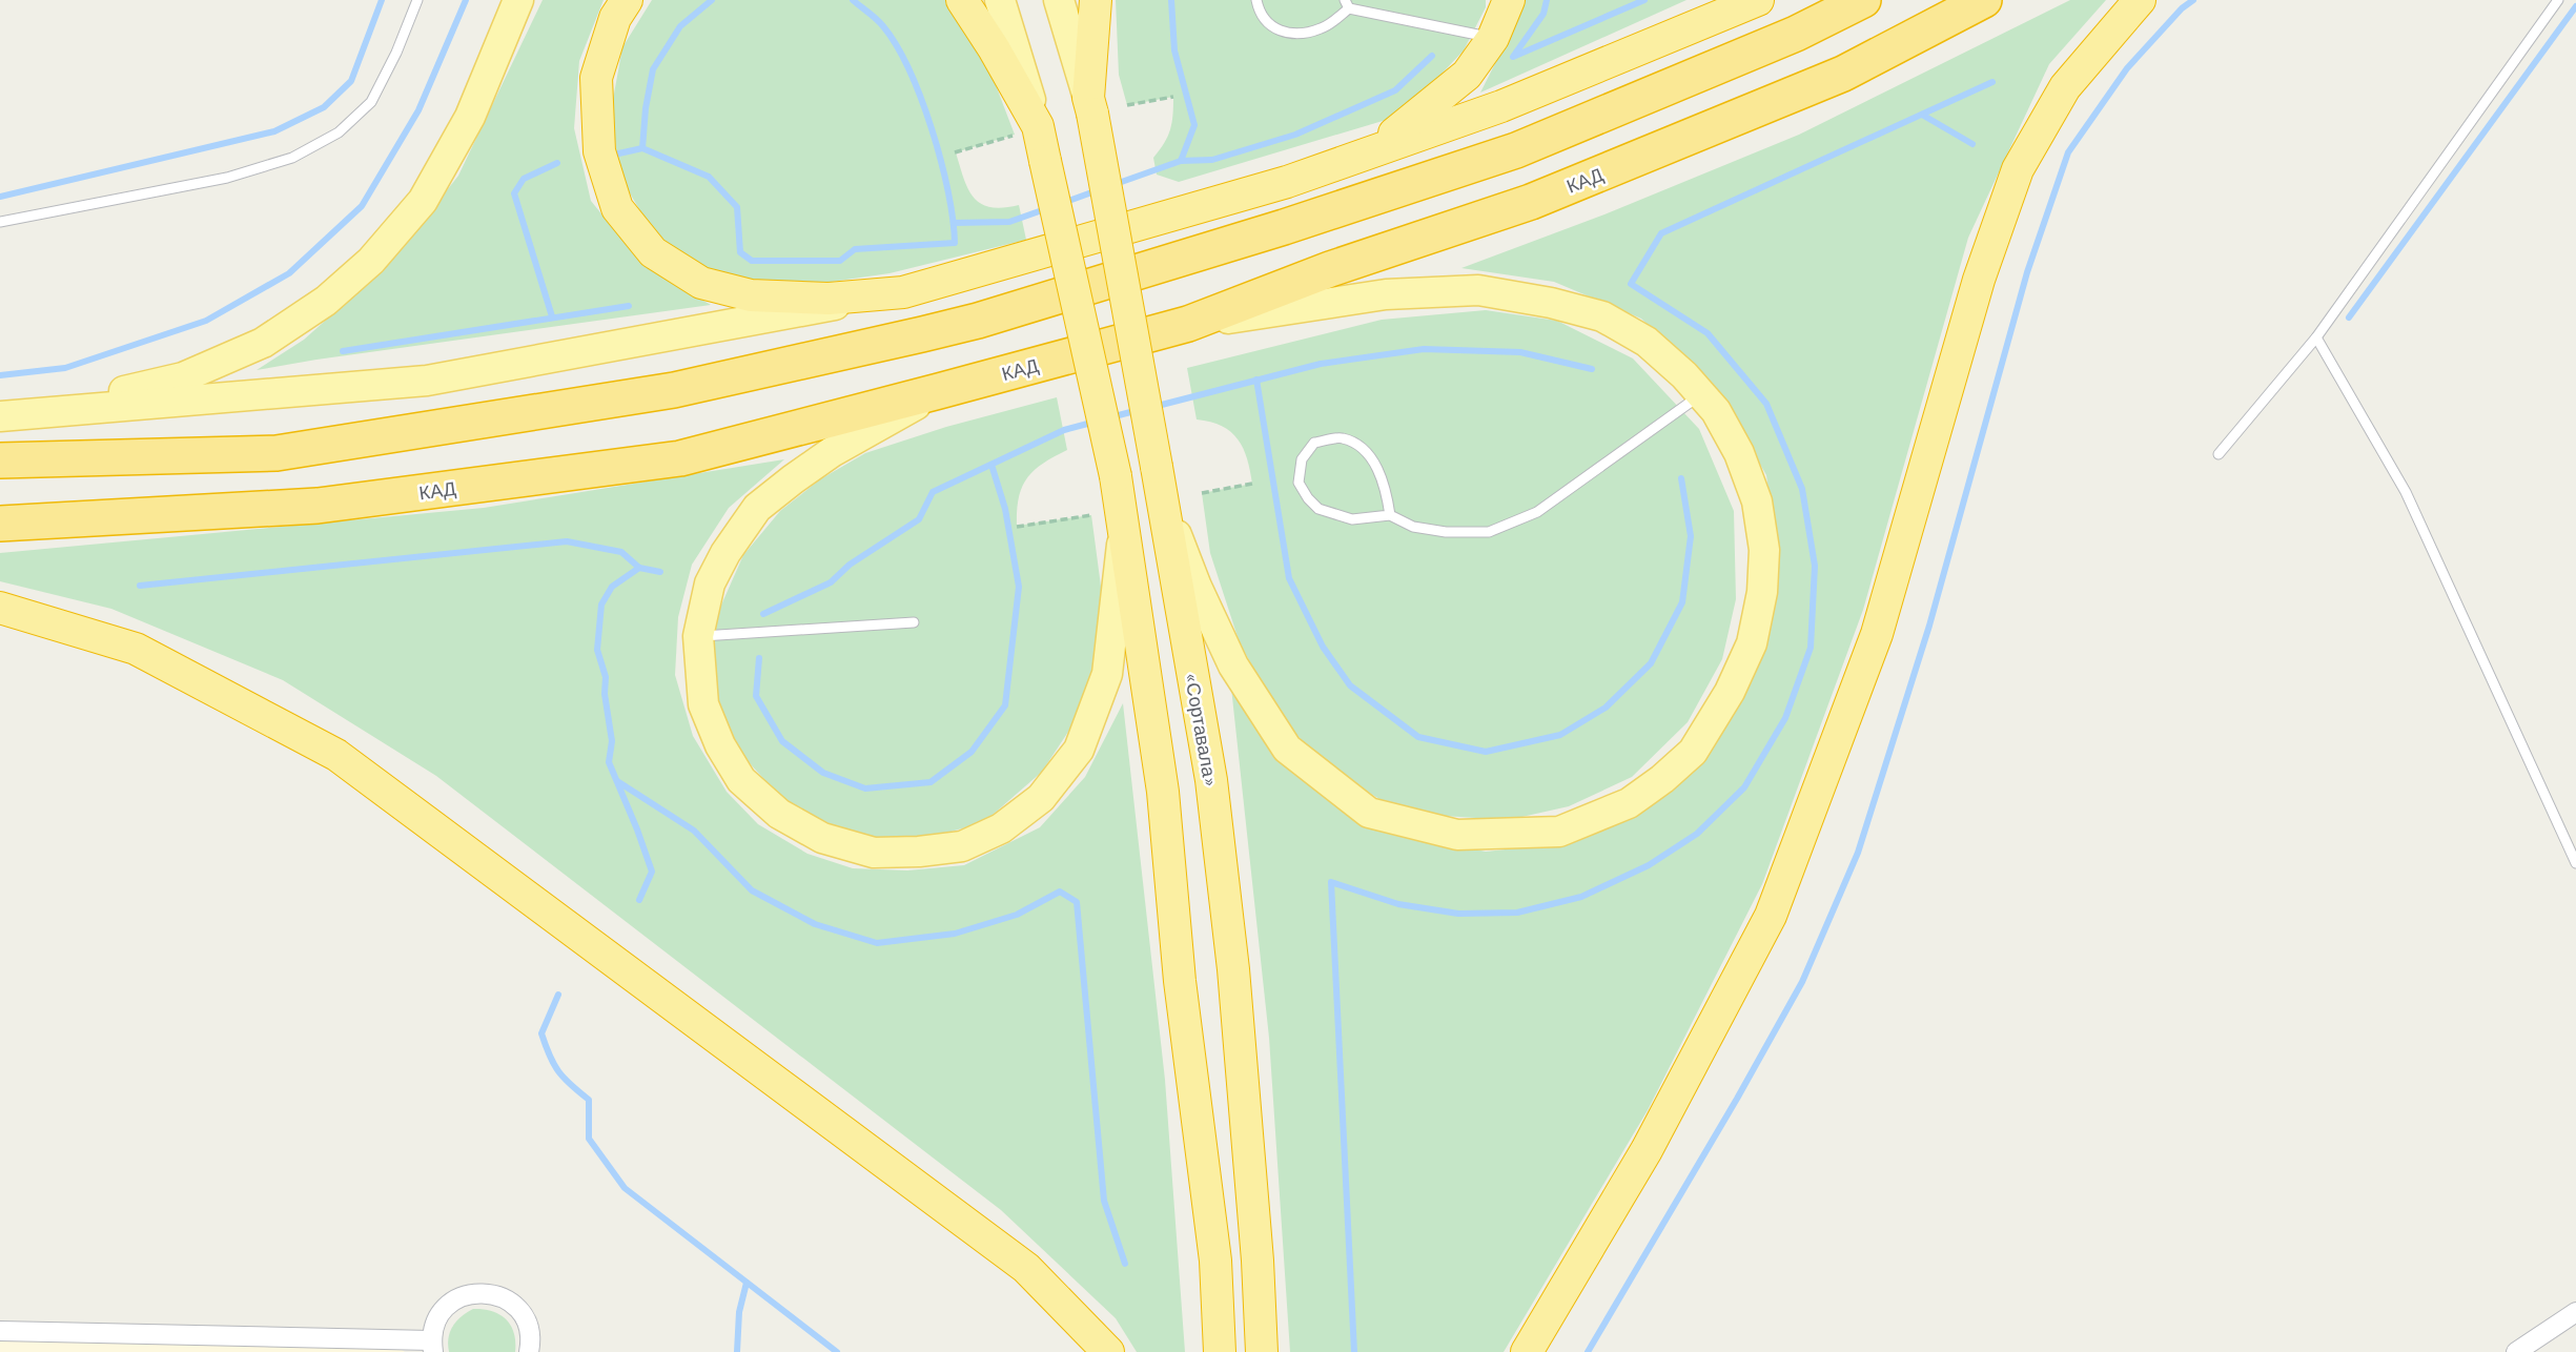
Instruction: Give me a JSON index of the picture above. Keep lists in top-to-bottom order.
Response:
{
  "streets": {
    "highway": ["КАД", "«Сортавала»"]
  }
}
